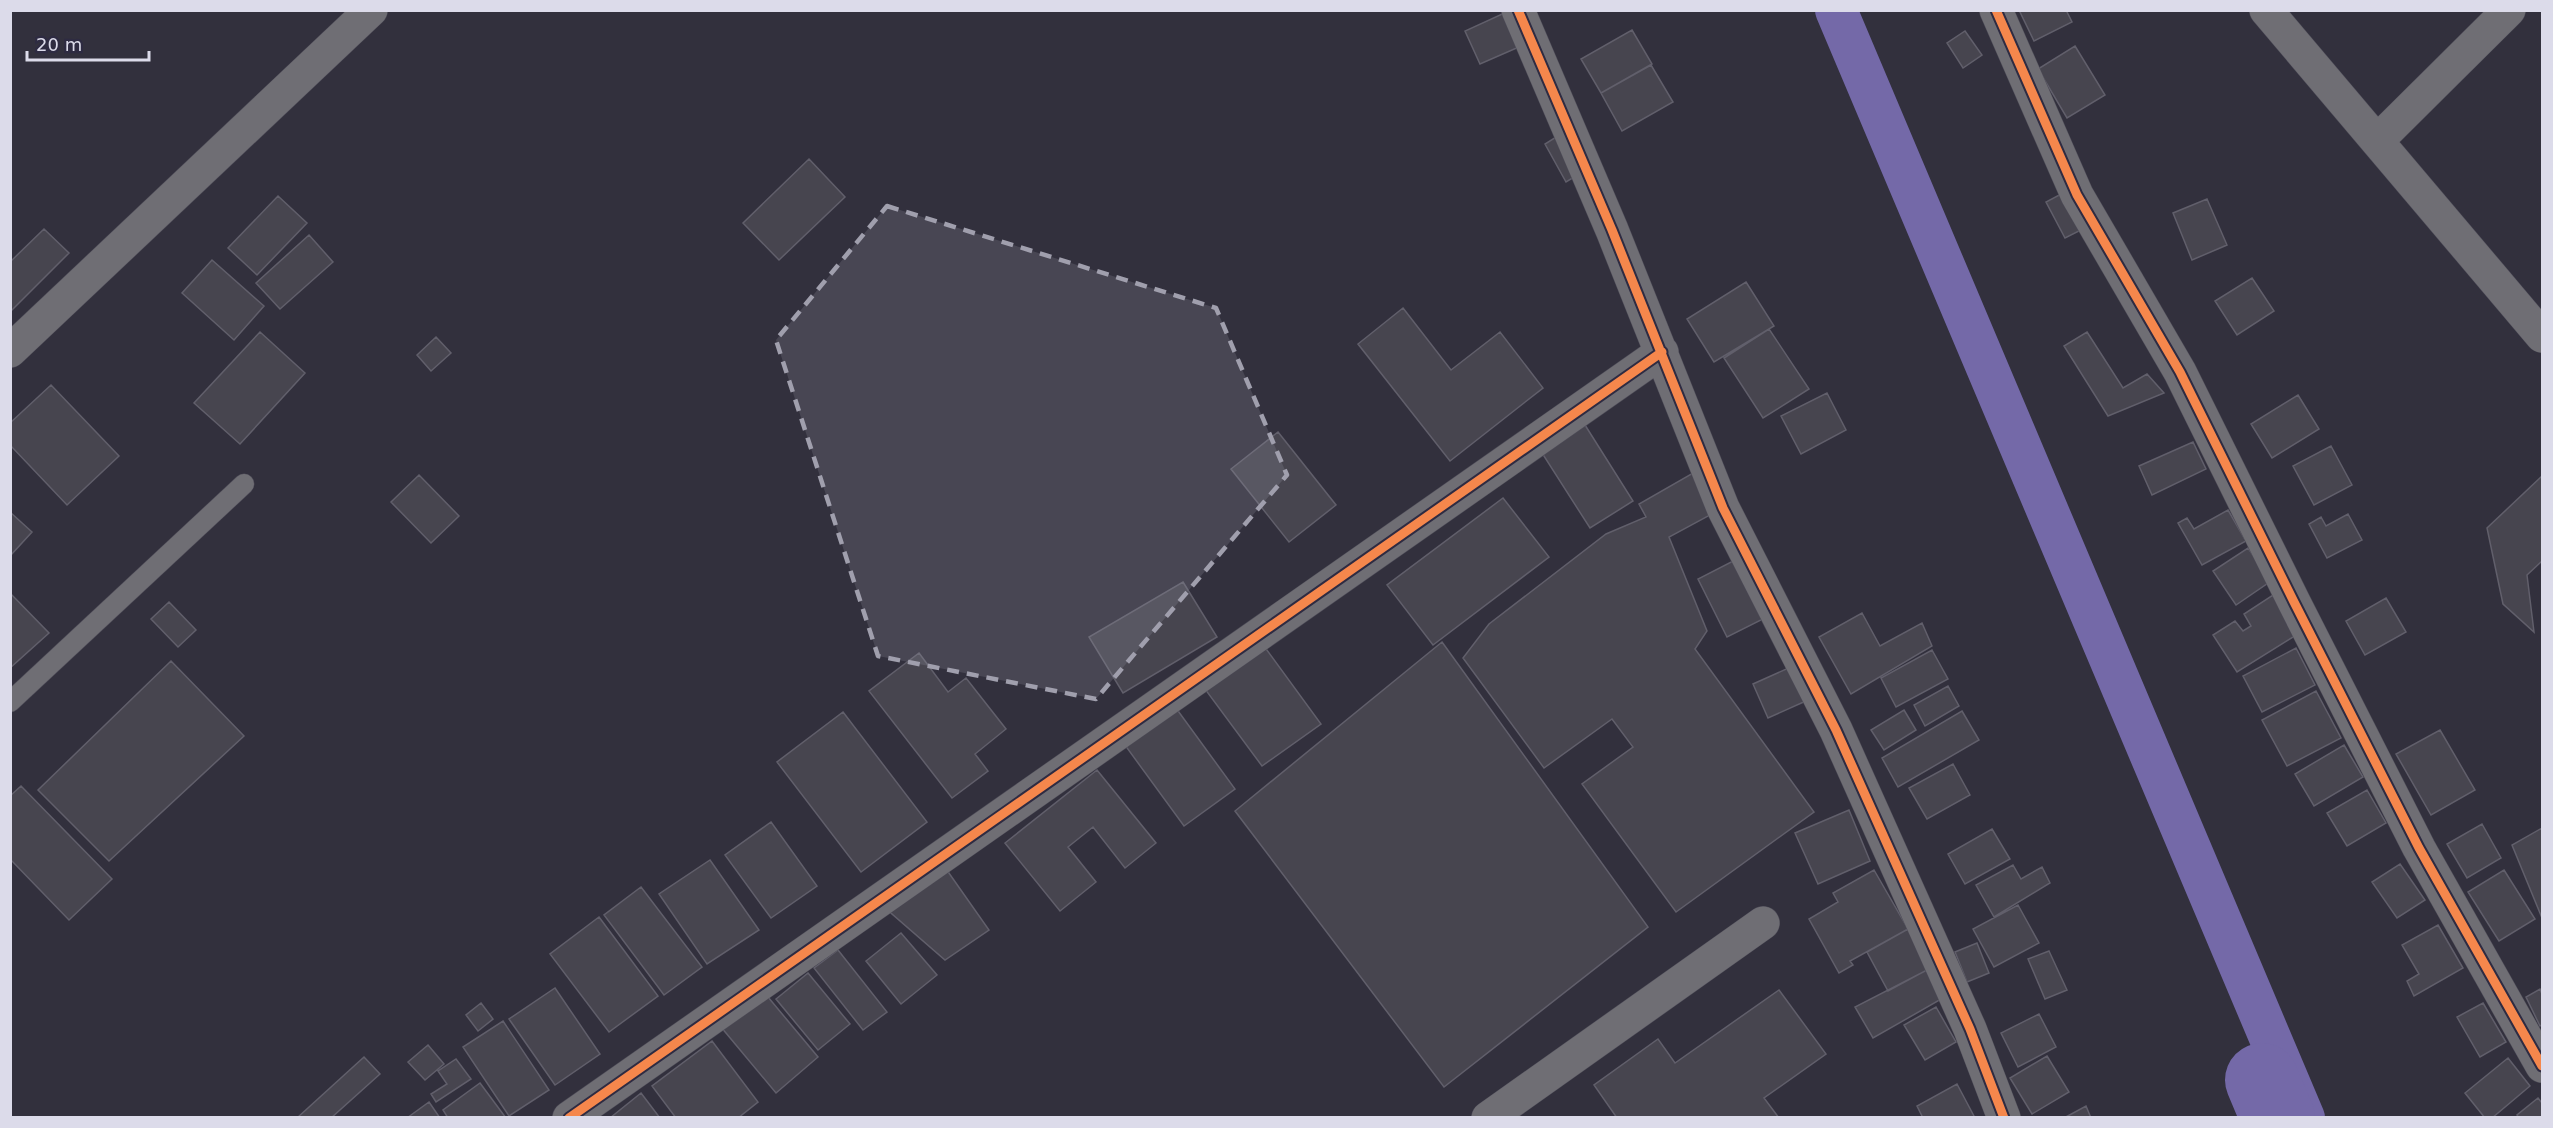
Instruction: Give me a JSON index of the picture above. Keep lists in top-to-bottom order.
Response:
{
  "scale_bar": "20 m"
}
